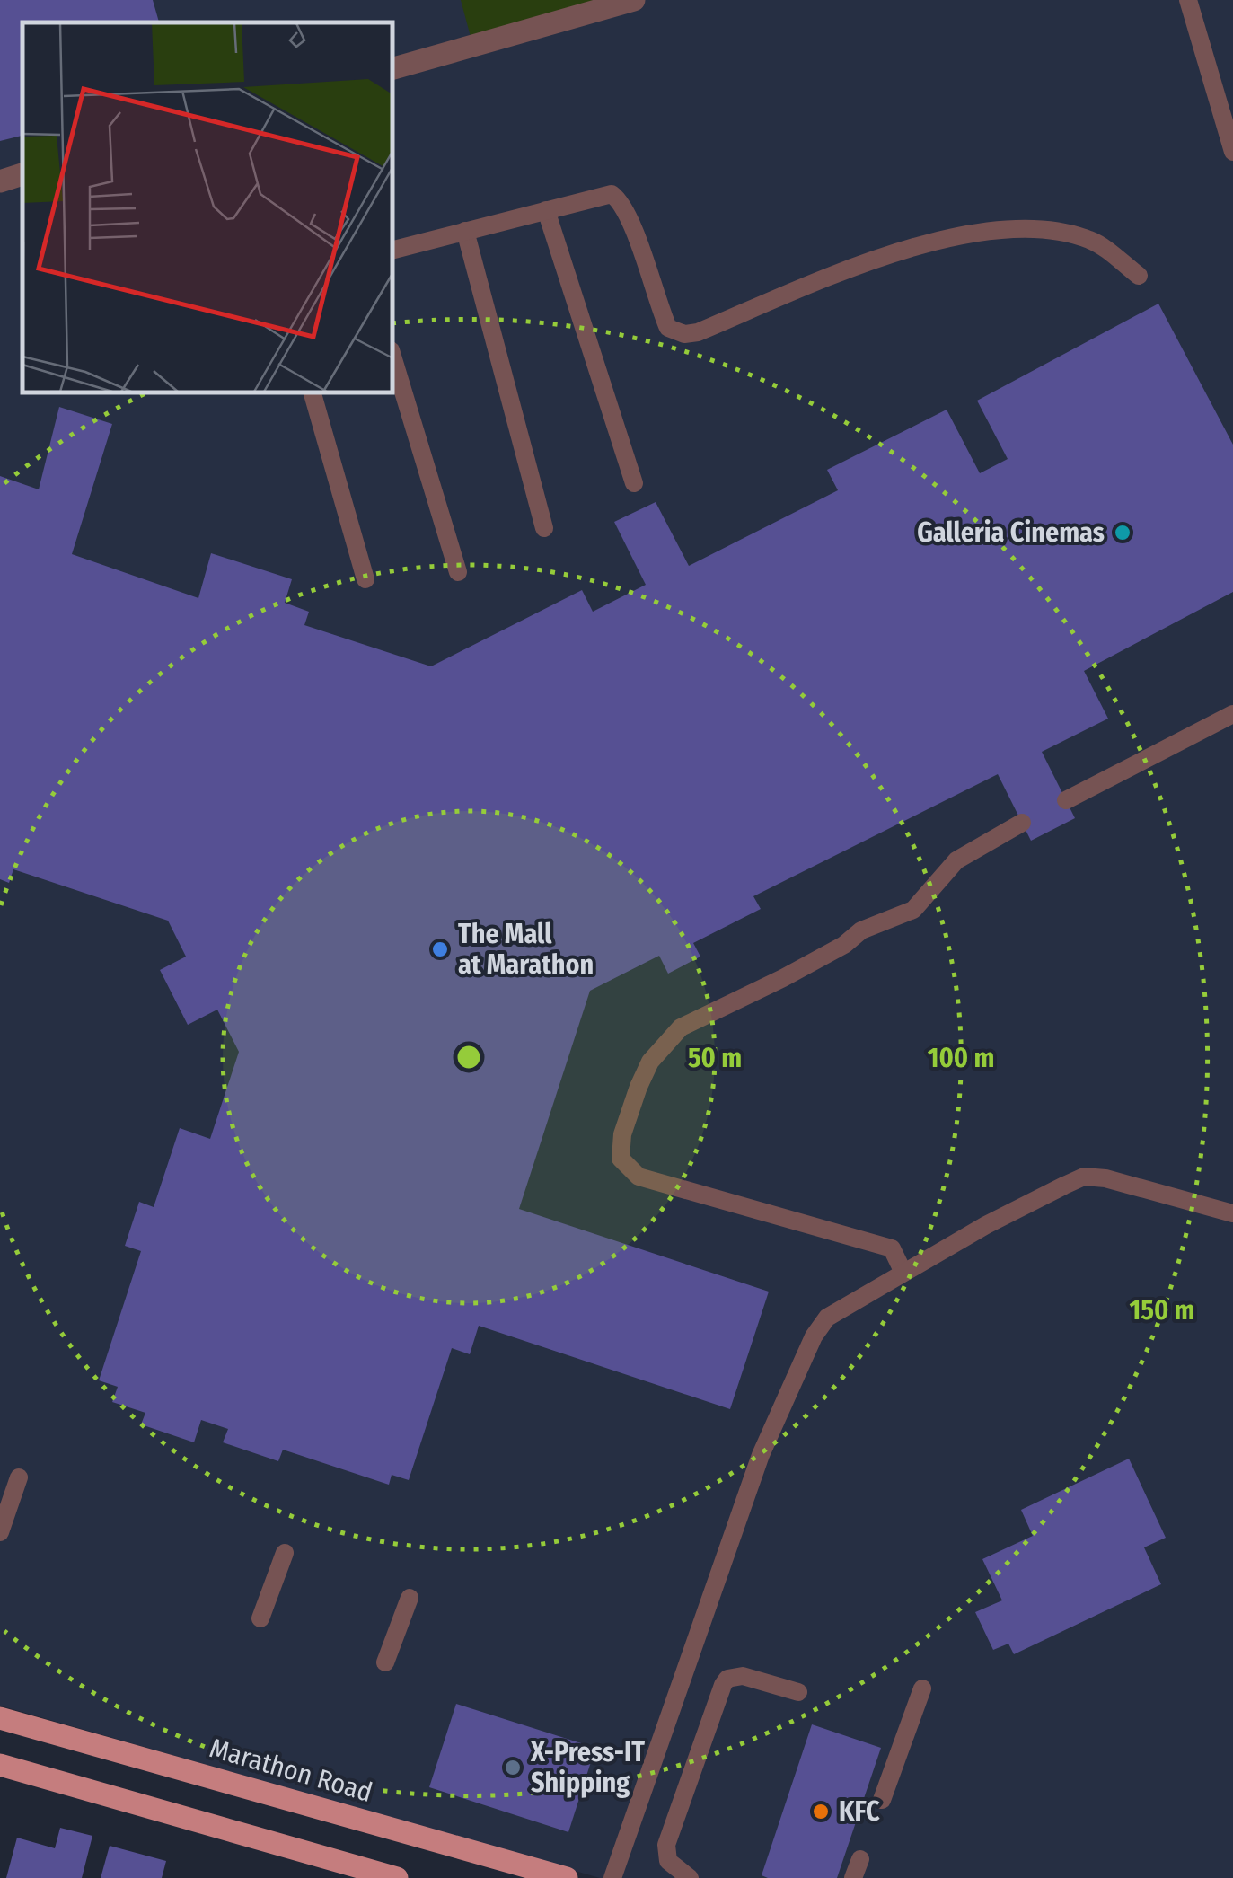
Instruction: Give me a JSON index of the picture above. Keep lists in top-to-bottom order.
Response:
{
  "streets": {
    "main road": ["Marathon Road"]
  },
  "places": [
    "Galleria Cinemas",
    "The Mall at Marathon",
    "X-Press-IT Shipping",
    "KFC"
  ],
  "rings": ["50 m", "100 m", "150 m"]
}
